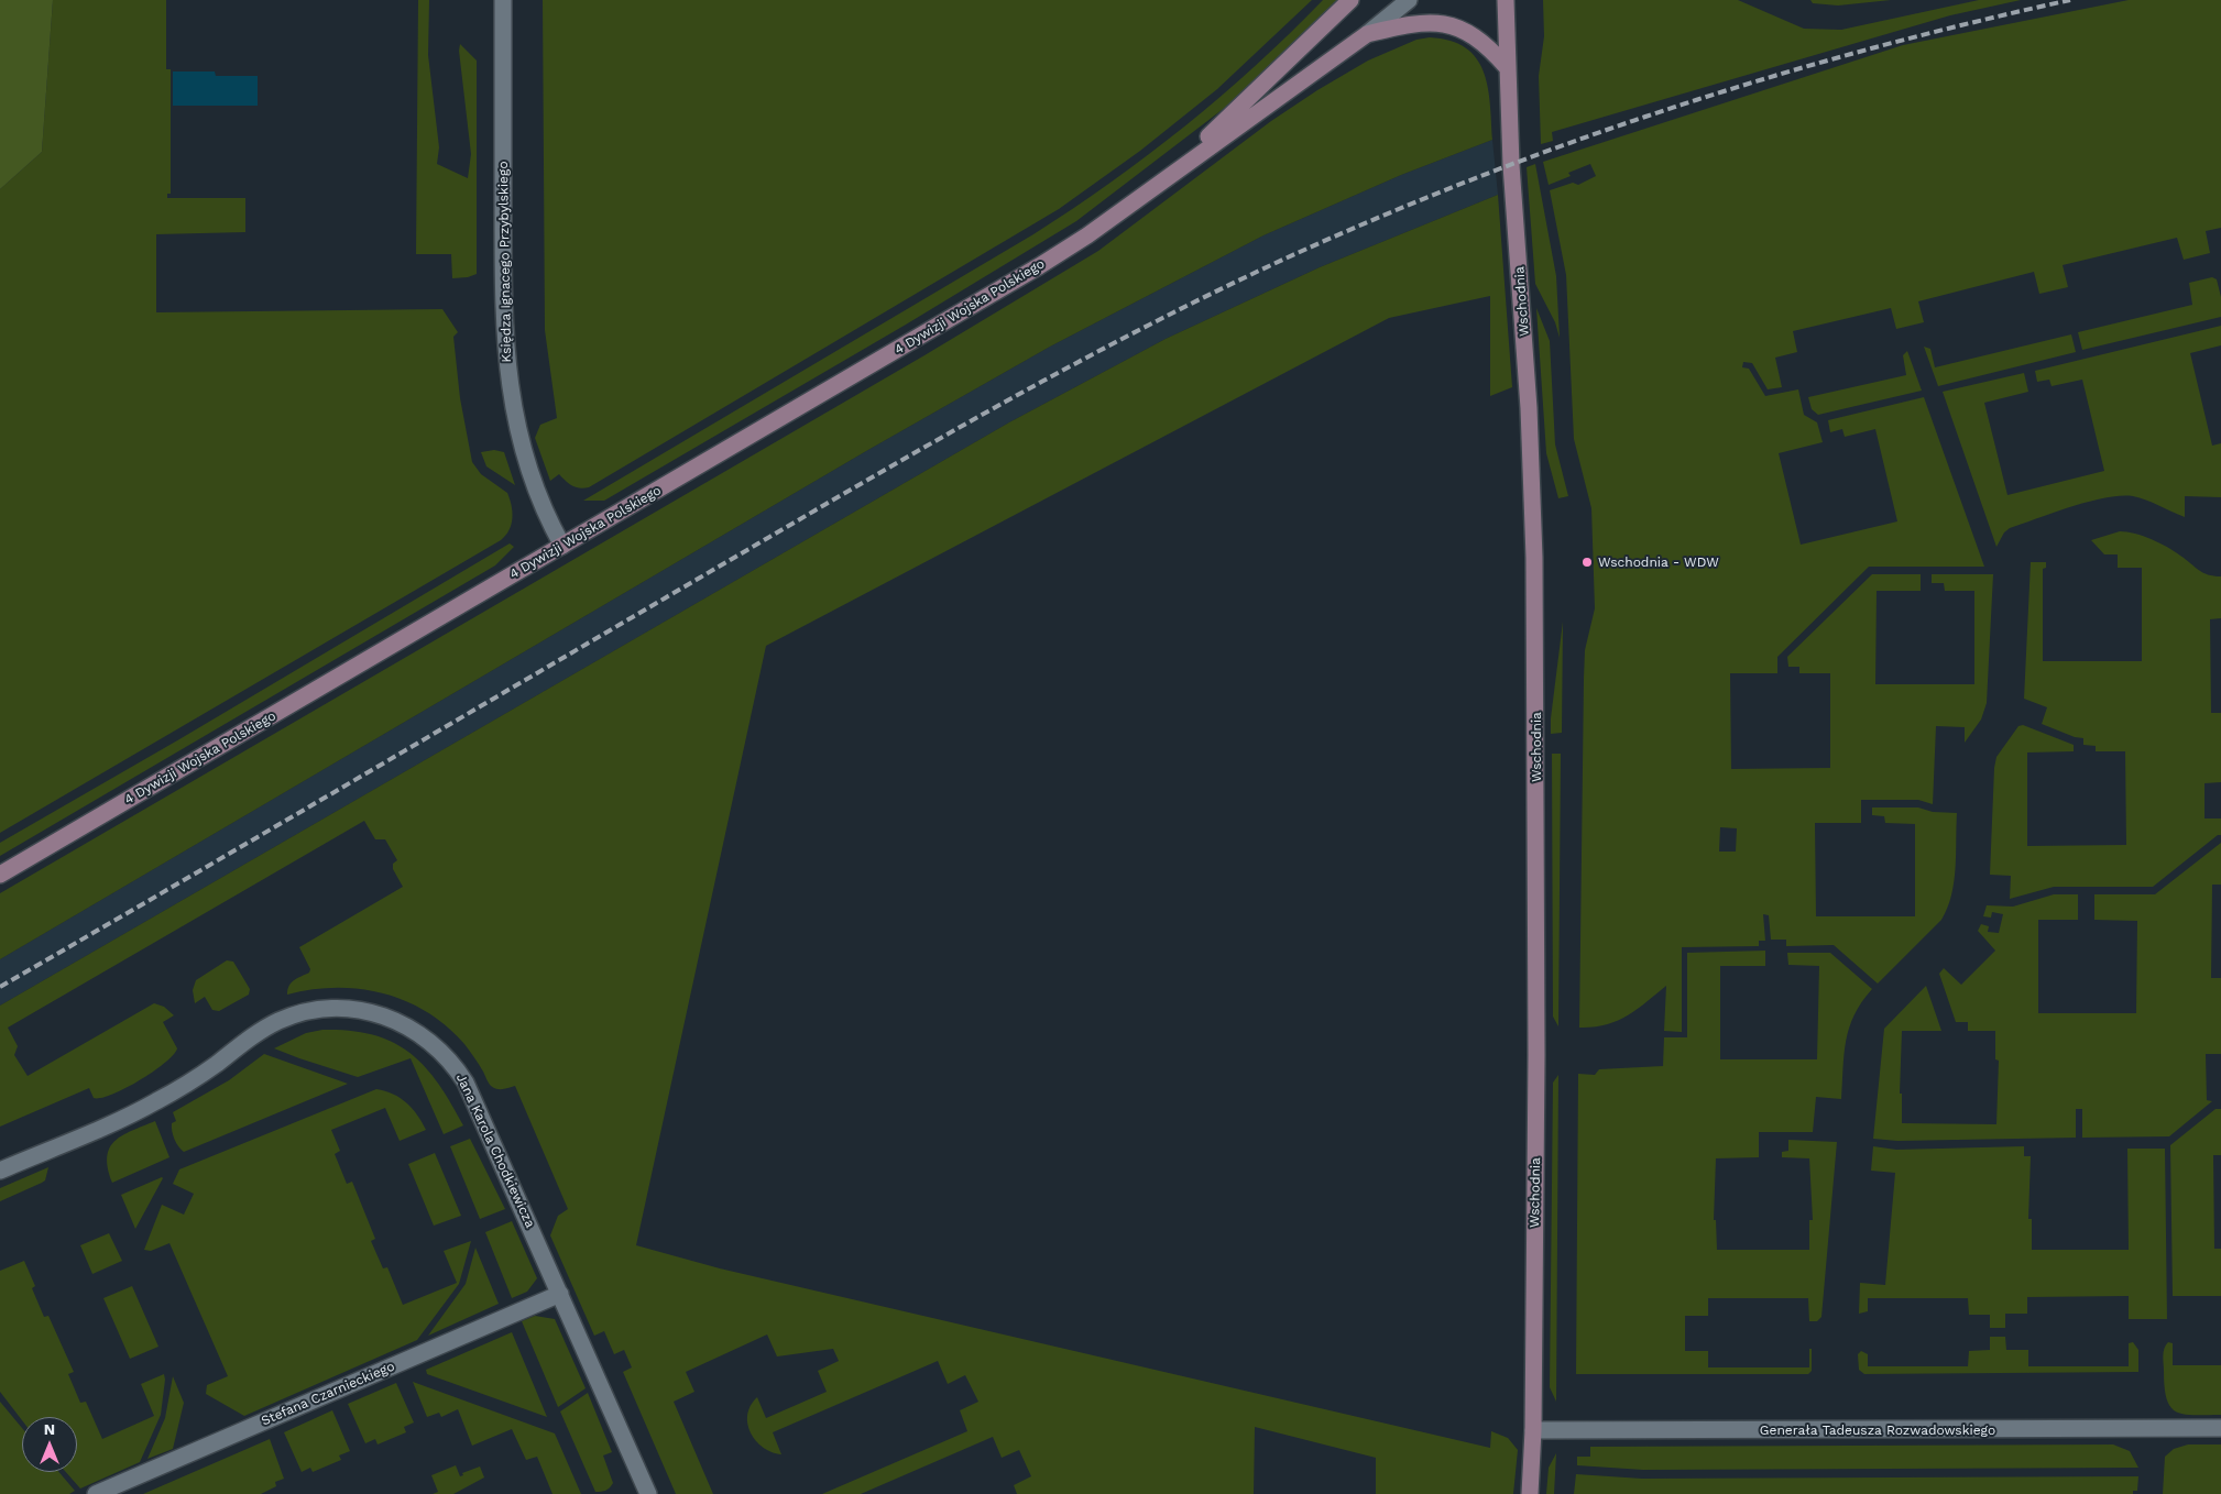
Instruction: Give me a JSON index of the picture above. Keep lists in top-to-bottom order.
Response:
{
  "streets": {
    "street": [
      "Księdza Ignacego Przybylskiego",
      "Wschodnia",
      "4 Dywizji Wojska Polskiego",
      "Jana Karola Chodkiewicza",
      "Stefana Czarnieckiego",
      "Generała Tadeusza Rozwadowskiego"
    ]
  },
  "crossings": [
    ["Księdza Ignacego Przybylskiego", "4 Dywizji Wojska Polskiego"],
    ["Wschodnia", "4 Dywizji Wojska Polskiego"],
    ["Wschodnia", "Generała Tadeusza Rozwadowskiego"],
    ["Jana Karola Chodkiewicza", "Stefana Czarnieckiego"]
  ],
  "places": ["Wschodnia - WDW"],
  "north": "top"
}
